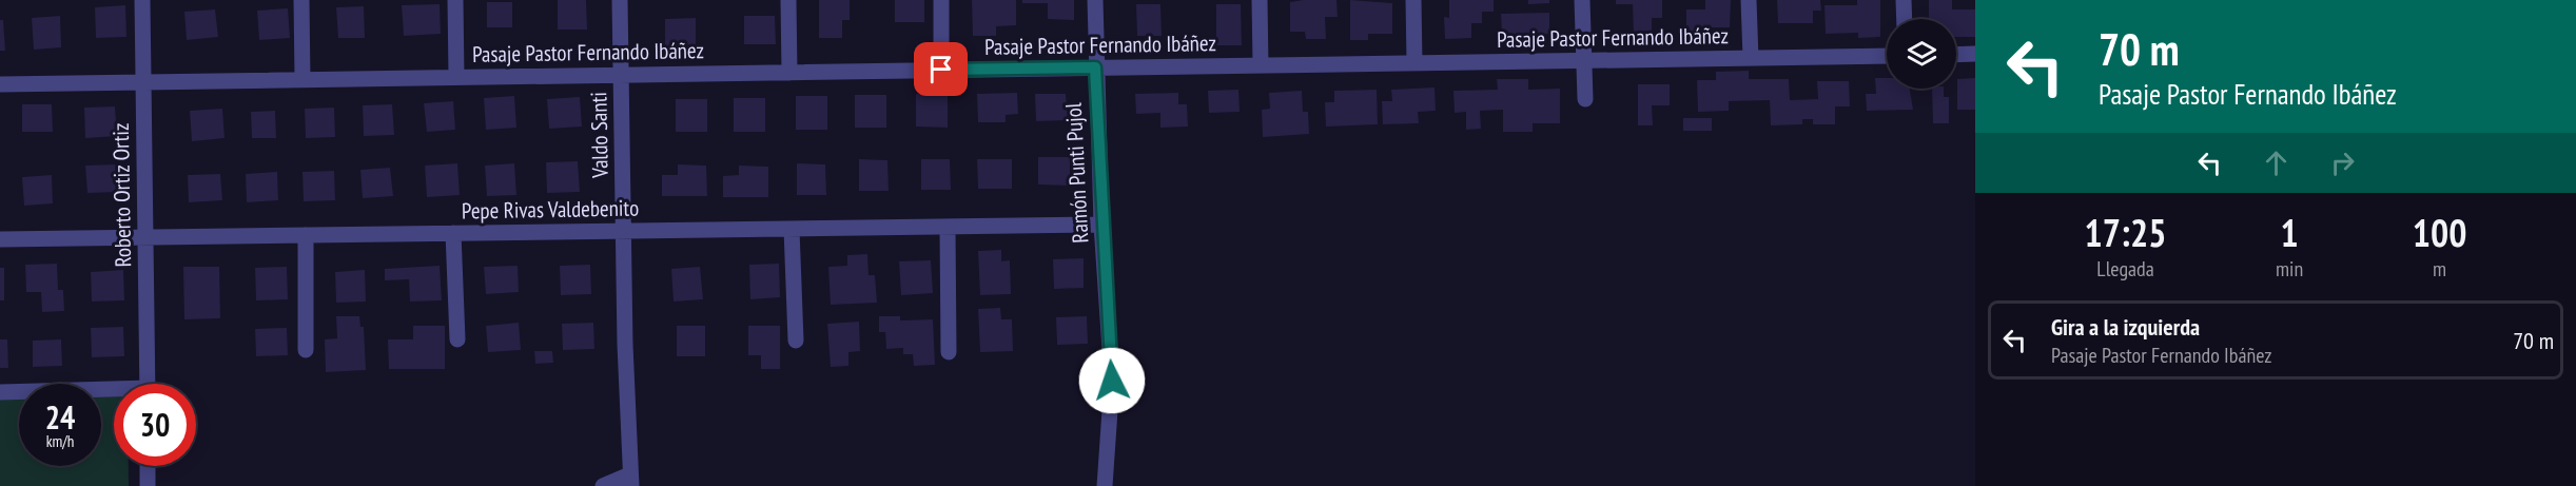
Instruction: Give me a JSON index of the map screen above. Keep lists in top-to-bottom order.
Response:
{
  "streets": {
    "street": [
      "Pasaje Pastor Fernando Ibáñez",
      "Valdo Santi",
      "Ramón Punti Pujol",
      "Roberto Ortiz Ortiz",
      "Pepe Rivas Valdebenito"
    ]
  },
  "crossings": [
    ["Pasaje Pastor Fernando Ibáñez", "Valdo Santi"],
    ["Pasaje Pastor Fernando Ibáñez", "Ramón Punti Pujol"],
    ["Pasaje Pastor Fernando Ibáñez", "Roberto Ortiz Ortiz"],
    ["Valdo Santi", "Pepe Rivas Valdebenito"],
    ["Ramón Punti Pujol", "Pepe Rivas Valdebenito"],
    ["Roberto Ortiz Ortiz", "Pepe Rivas Valdebenito"]
  ],
  "page": {
    "turn": ["70 m", "Pasaje Pastor Fernando Ibáñez"],
    "eta": [
      "17:25",
      "Llegada",
      "1",
      "min",
      "100",
      "m"
    ],
    "list": [
      {
        "name": "Gira a la izquierda",
        "note": "Pasaje Pastor Fernando Ibáñez",
        "value": "70 m"
      }
    ],
    "speed": "24 km/h",
    "limit": "30"
  }
}
